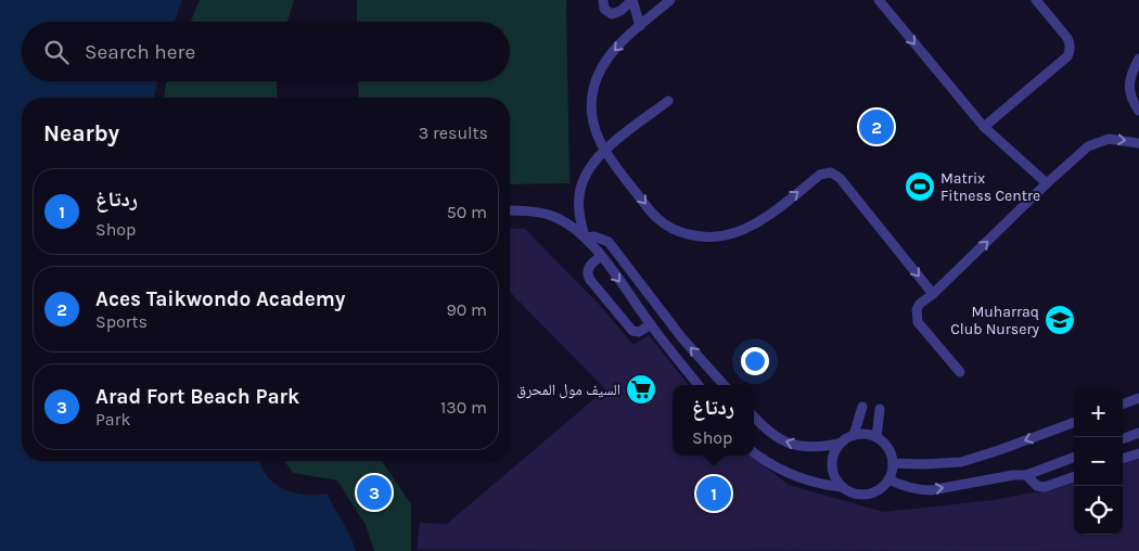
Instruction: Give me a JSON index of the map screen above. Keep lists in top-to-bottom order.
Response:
{
  "places": {
    "sports": ["Matrix Fitness Centre"],
    "school or university": ["Muharraq Club Nursery"],
    "supermarket": ["السيف مول المحرق"]
  },
  "page": {
    "search": "Search here",
    "heading": ["Nearby", "3 results"],
    "pins": ["2", "3", "1"],
    "list": [
      {
        "mark": "1",
        "name": "ردتاغ",
        "note": "Shop",
        "value": "50 m"
      },
      {
        "mark": "2",
        "name": "Aces Taikwondo Academy",
        "note": "Sports",
        "value": "90 m"
      },
      {
        "mark": "3",
        "name": "Arad Fort Beach Park",
        "note": "Park",
        "value": "130 m"
      }
    ],
    "popup": ["ردتاغ", "Shop"],
    "map_buttons": ["+", "−"]
  }
}
